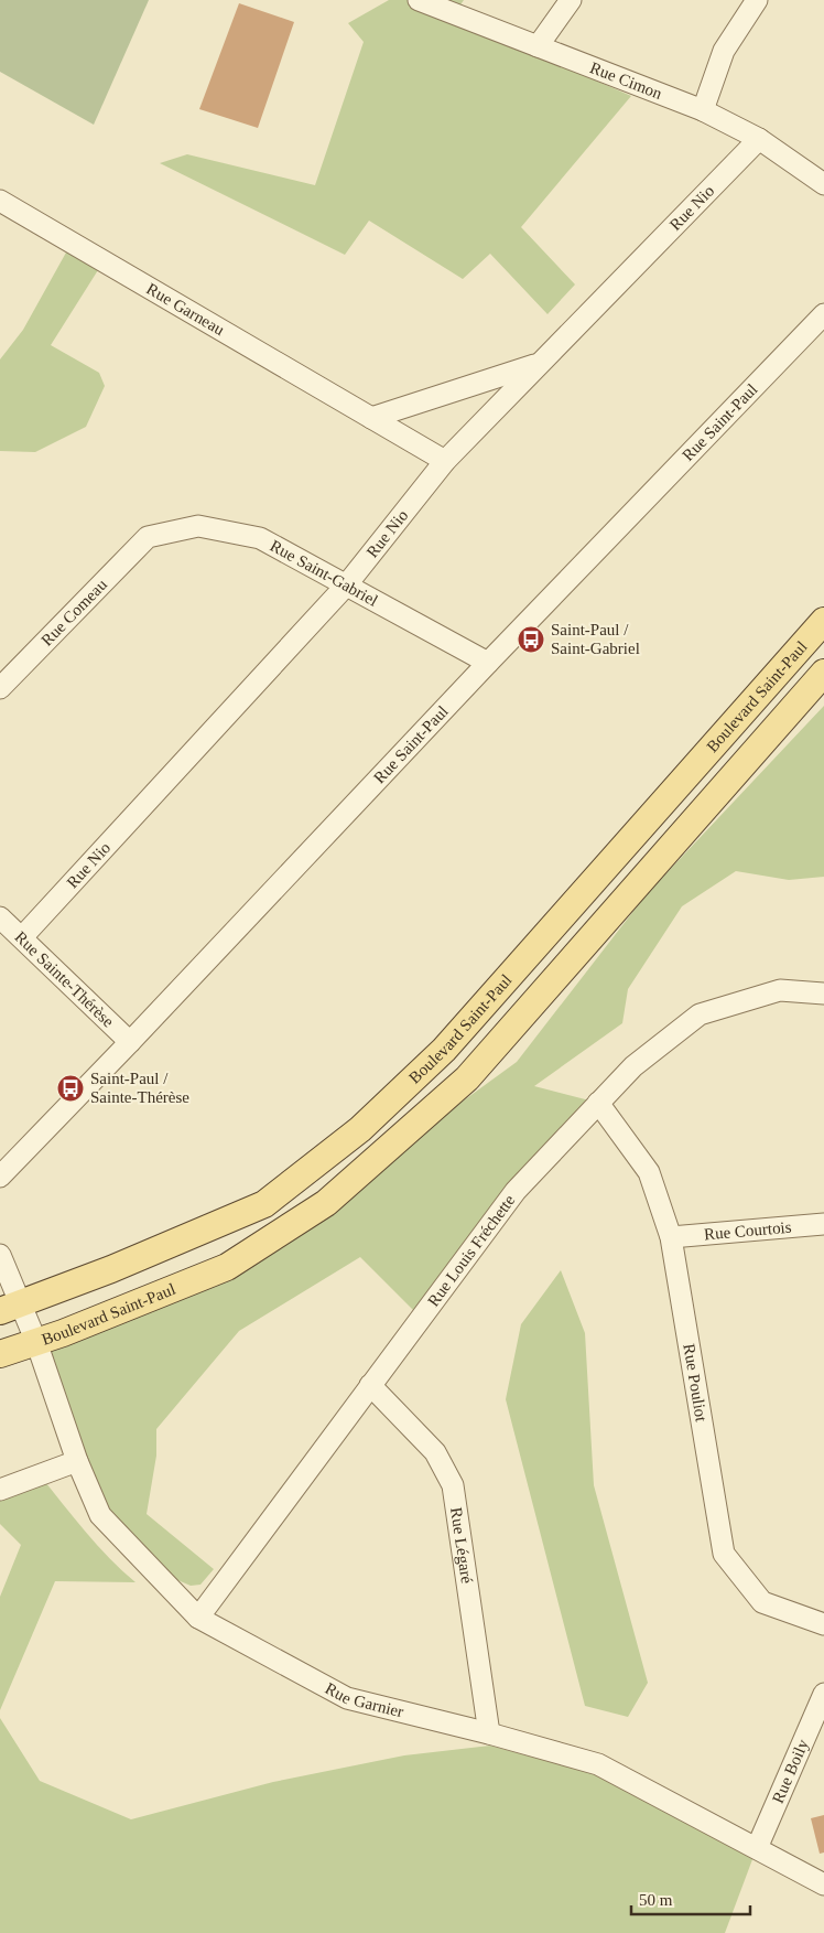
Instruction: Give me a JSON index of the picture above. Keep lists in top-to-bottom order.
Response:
{
  "streets": {
    "main road": ["Boulevard Saint-Paul"],
    "street": [
      "Rue Cimon",
      "Rue Nio",
      "Rue Garneau",
      "Rue Saint-Paul",
      "Rue Saint-Gabriel",
      "Rue Comeau",
      "Rue Sainte-Thérèse",
      "Rue Courtois",
      "Rue Louis Fréchette",
      "Rue Pouliot",
      "Rue Légaré",
      "Rue Garnier",
      "Rue Boily"
    ]
  },
  "crossings": [
    ["Rue Cimon", "Rue Nio"],
    ["Rue Nio", "Rue Garneau"],
    ["Rue Nio", "Rue Saint-Gabriel"],
    ["Rue Nio", "Rue Sainte-Thérèse"],
    ["Rue Saint-Paul", "Rue Saint-Gabriel"],
    ["Rue Saint-Paul", "Rue Sainte-Thérèse"],
    ["Rue Saint-Gabriel", "Rue Comeau"],
    ["Boulevard Saint-Paul", "Rue Garnier"],
    ["Rue Courtois", "Rue Pouliot"],
    ["Rue Louis Fréchette", "Rue Pouliot"],
    ["Rue Louis Fréchette", "Rue Légaré"],
    ["Rue Louis Fréchette", "Rue Garnier"],
    ["Rue Légaré", "Rue Garnier"],
    ["Rue Garnier", "Rue Boily"]
  ],
  "places": {
    "bus stop": ["Saint-Paul / Saint-Gabriel", "Saint-Paul / Sainte-Thérèse"]
  },
  "scale_bar": "50 m"
}
